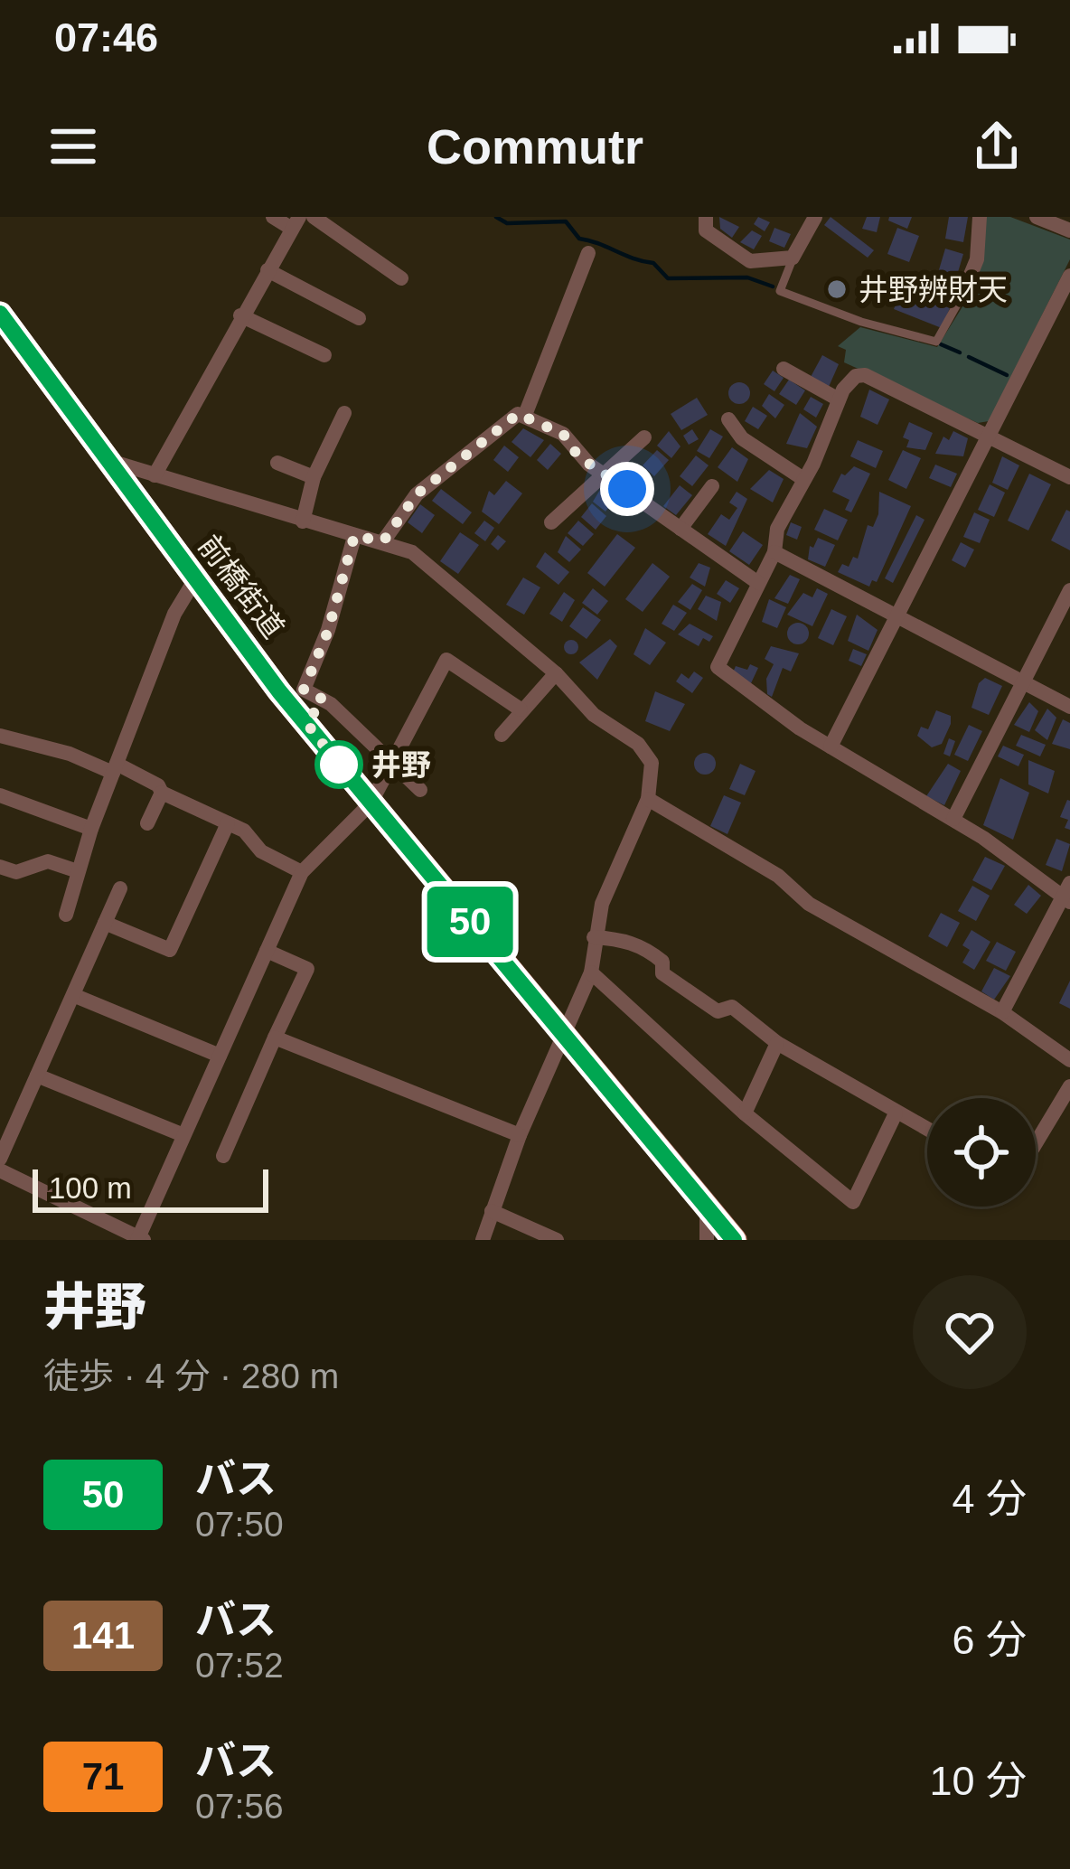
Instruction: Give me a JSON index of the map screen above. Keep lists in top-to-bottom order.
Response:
{
  "streets": {
    "main road": ["前橋街道"]
  },
  "places": ["井野辨財天", "井野"],
  "lines": ["bus line 50"],
  "scale_bar": "100 m",
  "page": {
    "status": "07:46",
    "header": "Commutr",
    "on_map": "50",
    "scale": "100 m",
    "heading": ["井野", "徒歩 · 4 分 · 280 m"],
    "list": [
      {
        "mark": "50",
        "name": "バス",
        "note": "07:50",
        "value": "4 分"
      },
      {
        "mark": "141",
        "name": "バス",
        "note": "07:52",
        "value": "6 分"
      },
      {
        "mark": "71",
        "name": "バス",
        "note": "07:56",
        "value": "10 分"
      }
    ]
  }
}
